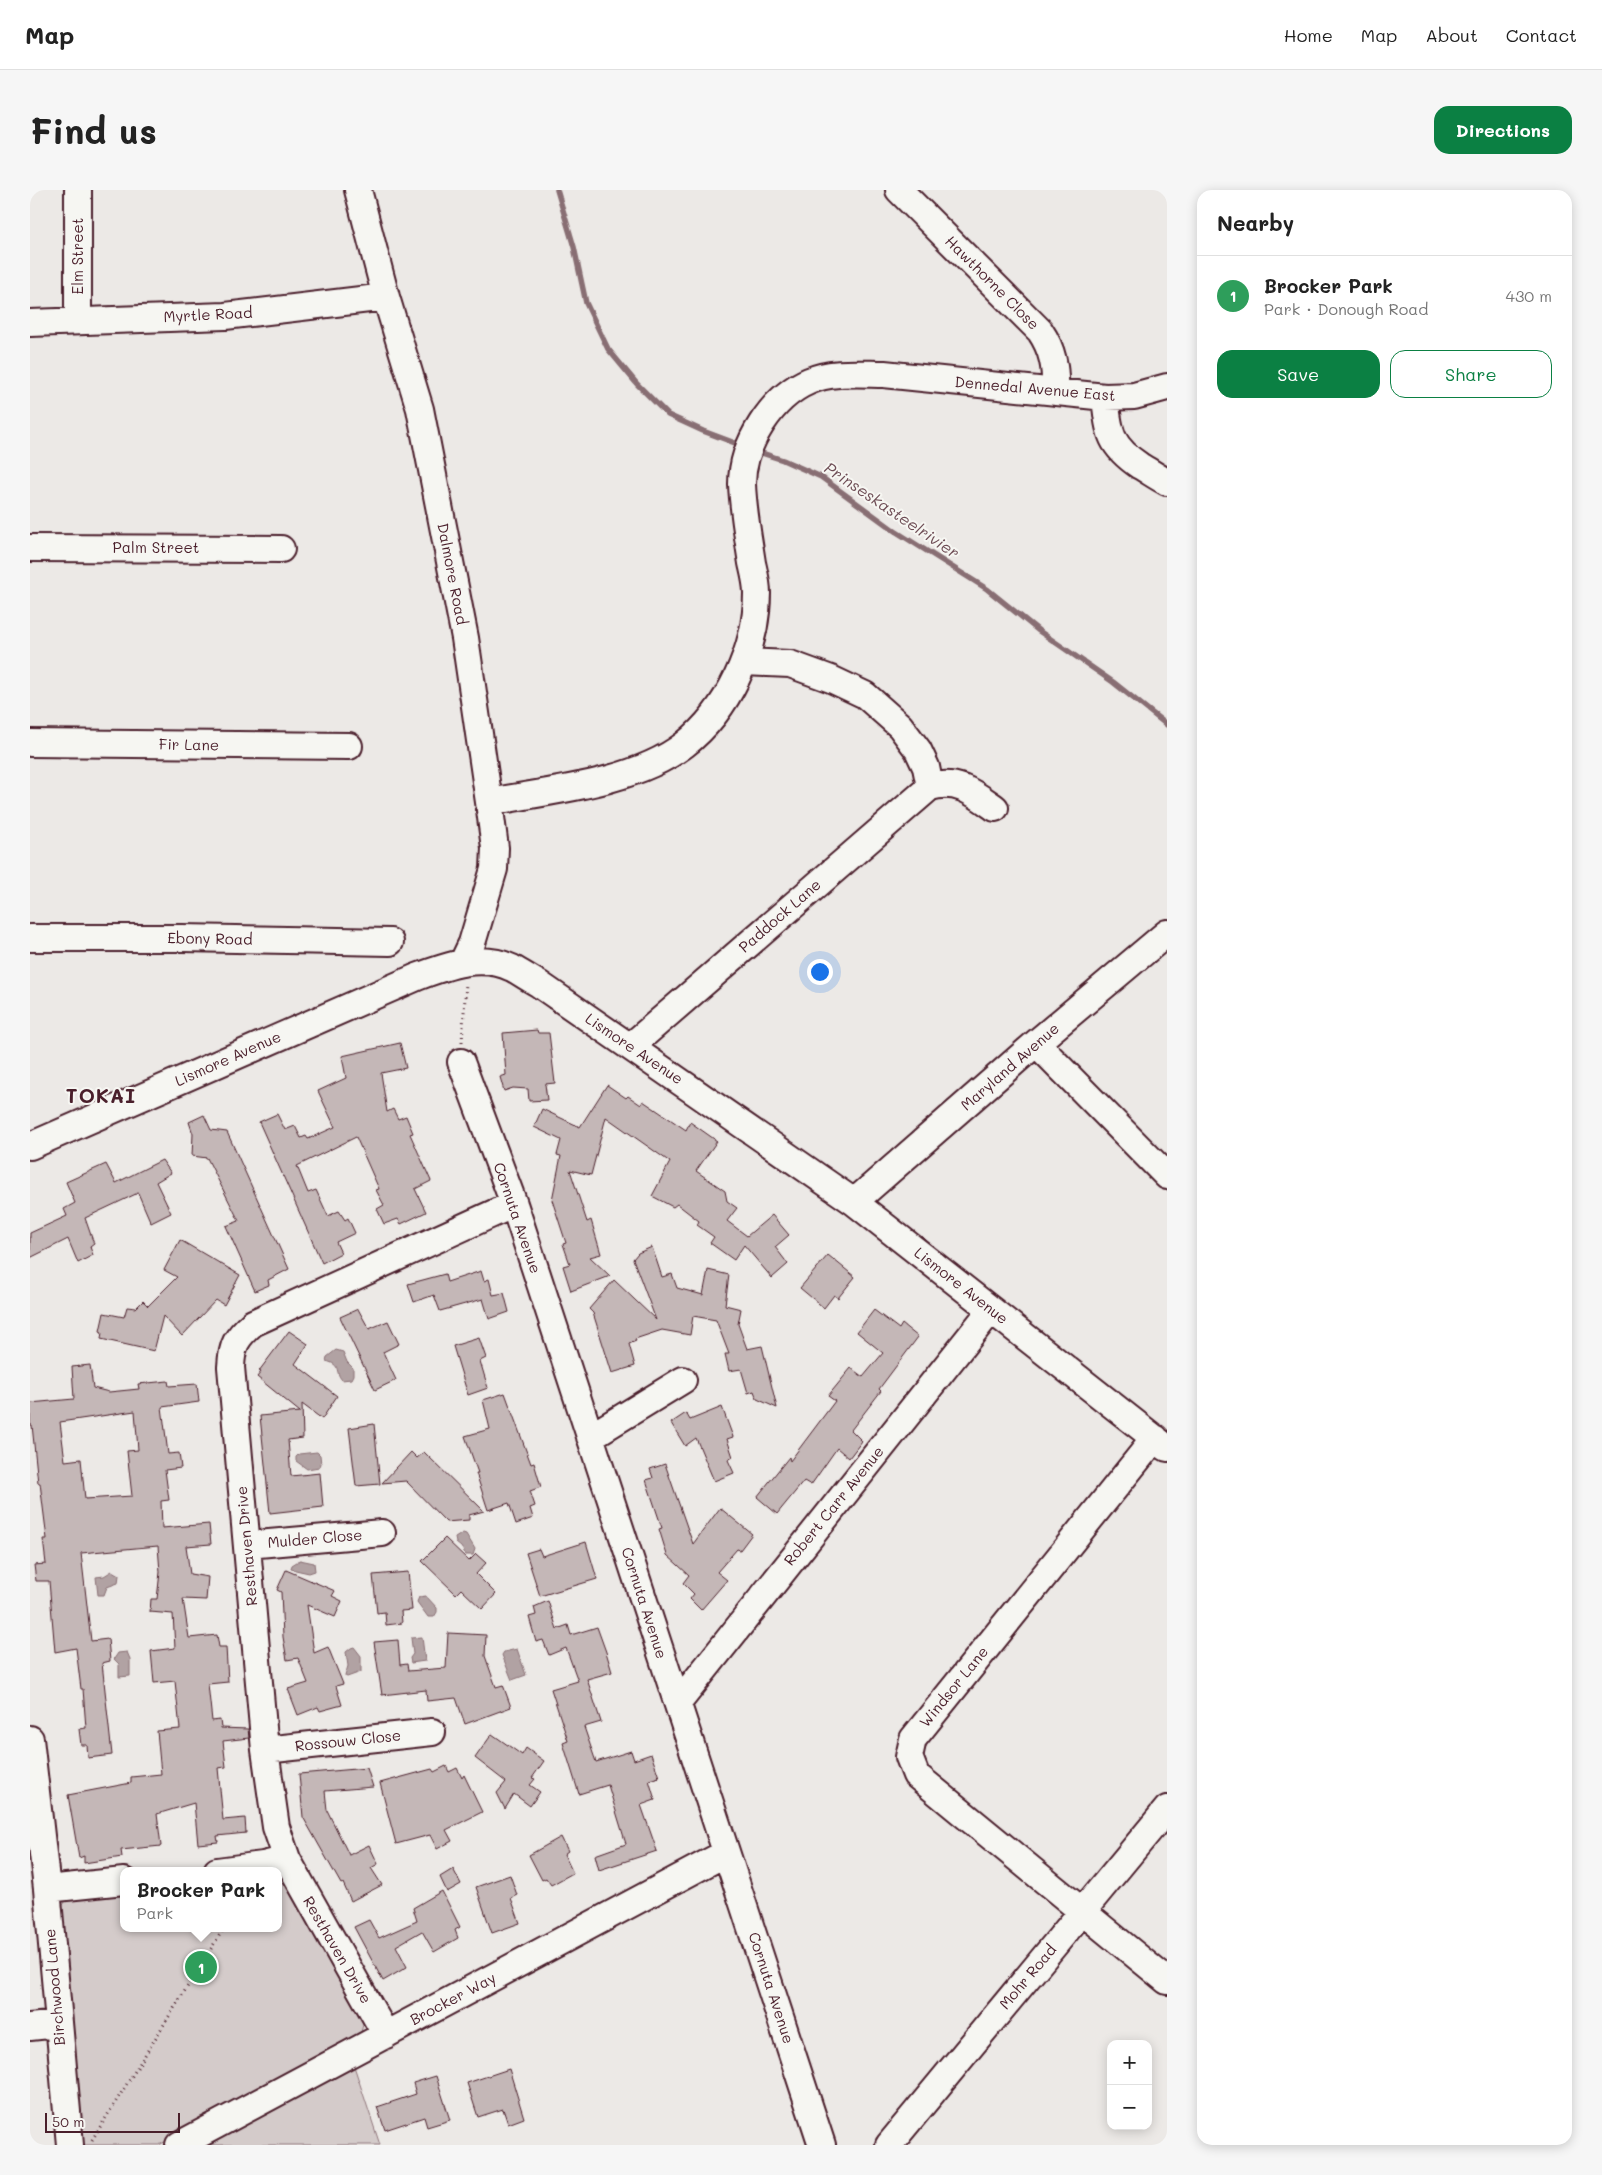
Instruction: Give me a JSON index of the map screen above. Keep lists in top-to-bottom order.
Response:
{
  "streets": {
    "street": [
      "Elm Street",
      "Hawthorne Close",
      "Myrtle Road",
      "Dennedal Avenue East",
      "Palm Street",
      "Dalmore Road",
      "Fir Lane",
      "Paddock Lane",
      "Ebony Road",
      "Lismore Avenue",
      "Maryland Avenue",
      "Cornuta Avenue",
      "Robert Carr Avenue",
      "Mulder Close",
      "Resthaven Drive",
      "Windsor Lane",
      "Rossouw Close",
      "Mohr Road",
      "Birchwood Lane",
      "Brocker Way"
    ]
  },
  "crossings": [
    ["Elm Street", "Myrtle Road"],
    ["Hawthorne Close", "Dennedal Avenue East"],
    ["Myrtle Road", "Dalmore Road"],
    ["Dalmore Road", "Lismore Avenue"],
    ["Paddock Lane", "Lismore Avenue"],
    ["Lismore Avenue", "Maryland Avenue"],
    ["Lismore Avenue", "Robert Carr Avenue"],
    ["Lismore Avenue", "Windsor Lane"],
    ["Cornuta Avenue", "Robert Carr Avenue"],
    ["Cornuta Avenue", "Resthaven Drive"],
    ["Cornuta Avenue", "Brocker Way"],
    ["Mulder Close", "Resthaven Drive"],
    ["Resthaven Drive", "Rossouw Close"],
    ["Resthaven Drive", "Brocker Way"],
    ["Windsor Lane", "Mohr Road"]
  ],
  "districts": ["TOKAI"],
  "water": ["Prinseskasteelrivier"],
  "scale_bar": "50 m",
  "page": {
    "header": "Map",
    "nav": [
      "Home",
      "Map",
      "About",
      "Contact"
    ],
    "buttons": [
      "Directions",
      ["Save", "Share"]
    ],
    "title": "Find us",
    "heading": "Nearby",
    "list": [
      {
        "mark": "1",
        "name": "Brocker Park",
        "note": "Park · Donough Road",
        "value": "430 m"
      }
    ],
    "popup": ["Brocker Park", "Park"],
    "pins": "1",
    "map_buttons": ["+", "−"],
    "scale": "50 m"
  }
}
